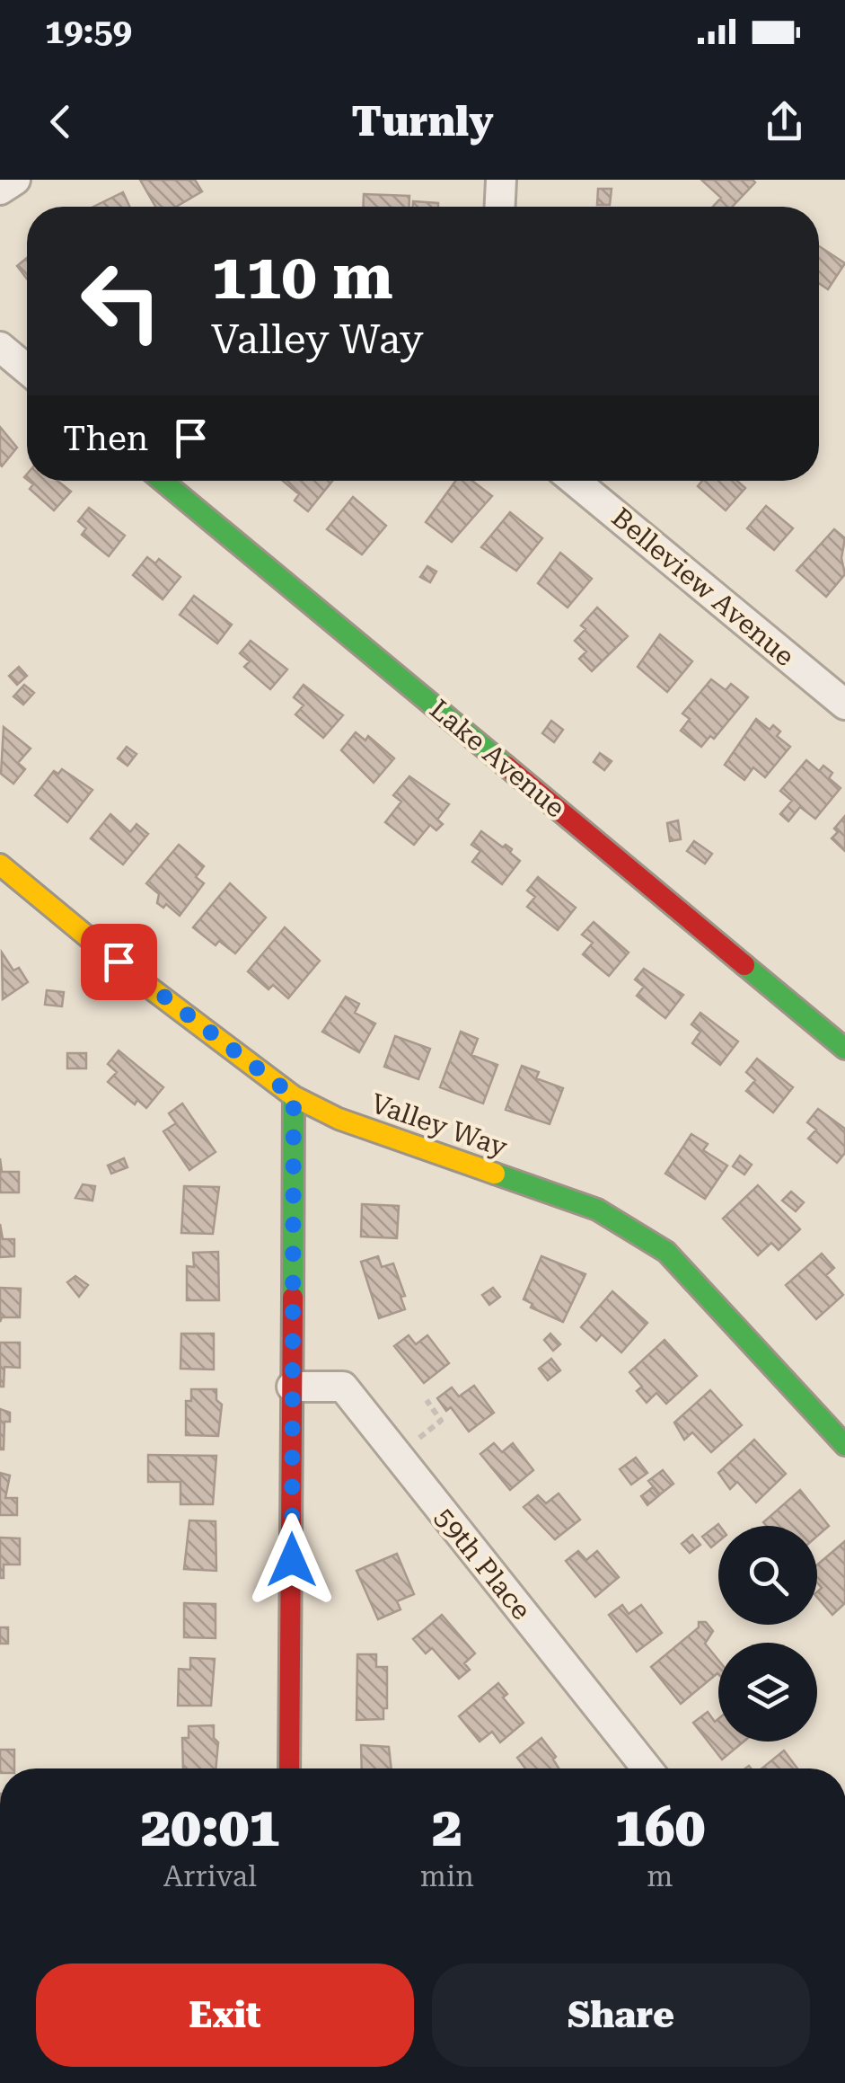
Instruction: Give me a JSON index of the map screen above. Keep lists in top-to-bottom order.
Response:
{
  "streets": {
    "street": [
      "Belleview Avenue",
      "Lake Avenue",
      "Valley Way",
      "59th Place"
    ]
  },
  "page": {
    "status": "19:59",
    "header": "Turnly",
    "turn": ["110 m", "Valley Way"],
    "then": "Then",
    "eta": [
      "20:01",
      "Arrival",
      "2",
      "min",
      "160",
      "m"
    ],
    "buttons": ["Exit", "Share"]
  }
}
